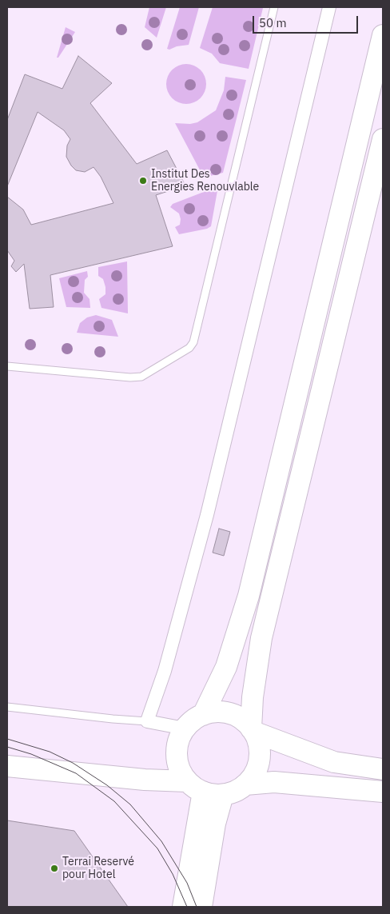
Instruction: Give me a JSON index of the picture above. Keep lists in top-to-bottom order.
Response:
{
  "places": ["Institut Des Energies Renouvlable", "Terrai Reservé pour Hotel"],
  "scale_bar": "50 m"
}
